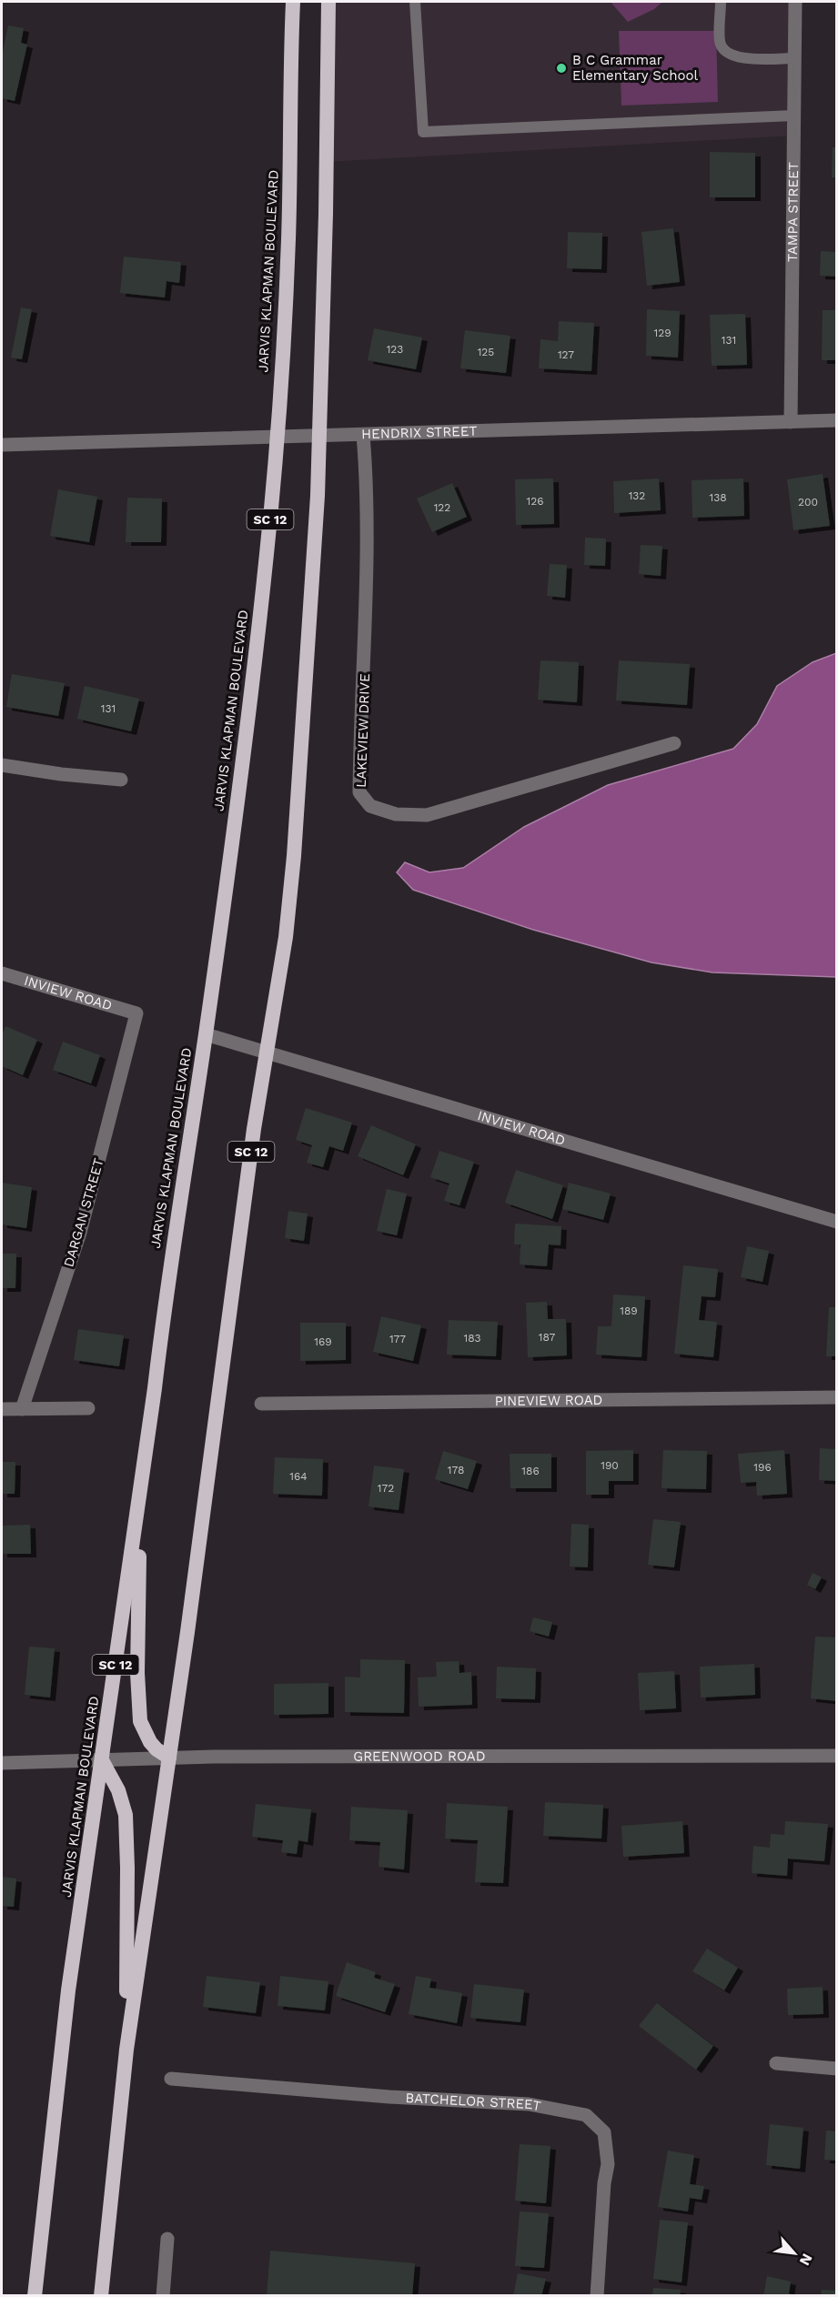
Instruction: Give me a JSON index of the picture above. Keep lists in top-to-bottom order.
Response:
{
  "streets": {
    "highway": ["JARVIS KLAPMAN BOULEVARD", "SC 12"],
    "street": [
      "TAMPA STREET",
      "HENDRIX STREET",
      "LAKEVIEW DRIVE",
      "INVIEW ROAD",
      "DARGAN STREET",
      "PINEVIEW ROAD",
      "GREENWOOD ROAD",
      "BATCHELOR STREET"
    ]
  },
  "crossings": [
    ["TAMPA STREET", "HENDRIX STREET"],
    ["JARVIS KLAPMAN BOULEVARD", "HENDRIX STREET"],
    ["JARVIS KLAPMAN BOULEVARD", "INVIEW ROAD"],
    ["JARVIS KLAPMAN BOULEVARD", "GREENWOOD ROAD"],
    ["HENDRIX STREET", "SC 12"],
    ["HENDRIX STREET", "LAKEVIEW DRIVE"],
    ["SC 12", "INVIEW ROAD"],
    ["SC 12", "GREENWOOD ROAD"],
    ["INVIEW ROAD", "DARGAN STREET"]
  ],
  "places": ["B C Grammar Elementary School"],
  "house_numbers": [
    "129",
    "131",
    "123",
    "125",
    "127",
    "132",
    "138",
    "126",
    "200",
    "122",
    "131",
    "189",
    "187",
    "183",
    "177",
    "169",
    "190",
    "196",
    "178",
    "186",
    "164",
    "172"
  ],
  "north": "bottom right"
}
